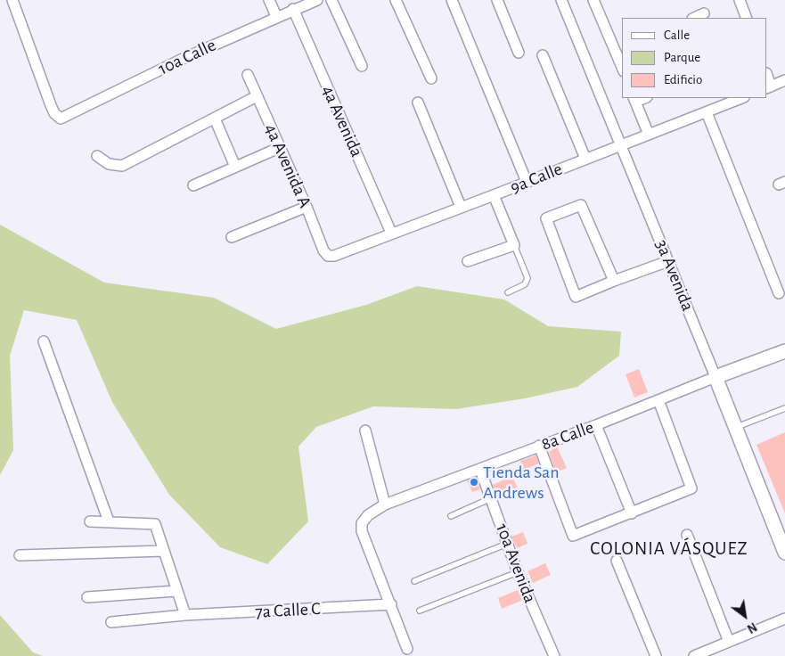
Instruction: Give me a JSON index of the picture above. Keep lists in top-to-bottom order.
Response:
{
  "streets": {
    "street": [
      "10a Calle",
      "4a Avenida",
      "4a Avenida A",
      "9a Calle",
      "3a Avenida",
      "8a Calle",
      "10a Avenida",
      "7a Calle C"
    ]
  },
  "crossings": [
    ["10a Calle", "4a Avenida"],
    ["4a Avenida", "9a Calle"],
    ["4a Avenida A", "9a Calle"],
    ["9a Calle", "3a Avenida"],
    ["3a Avenida", "8a Calle"],
    ["8a Calle", "10a Avenida"],
    ["8a Calle", "7a Calle C"]
  ],
  "districts": ["COLONIA VÁSQUEZ"],
  "places": ["Tienda San Andrews"],
  "legend": ["Calle", "Parque", "Edificio"],
  "north": "bottom right"
}
